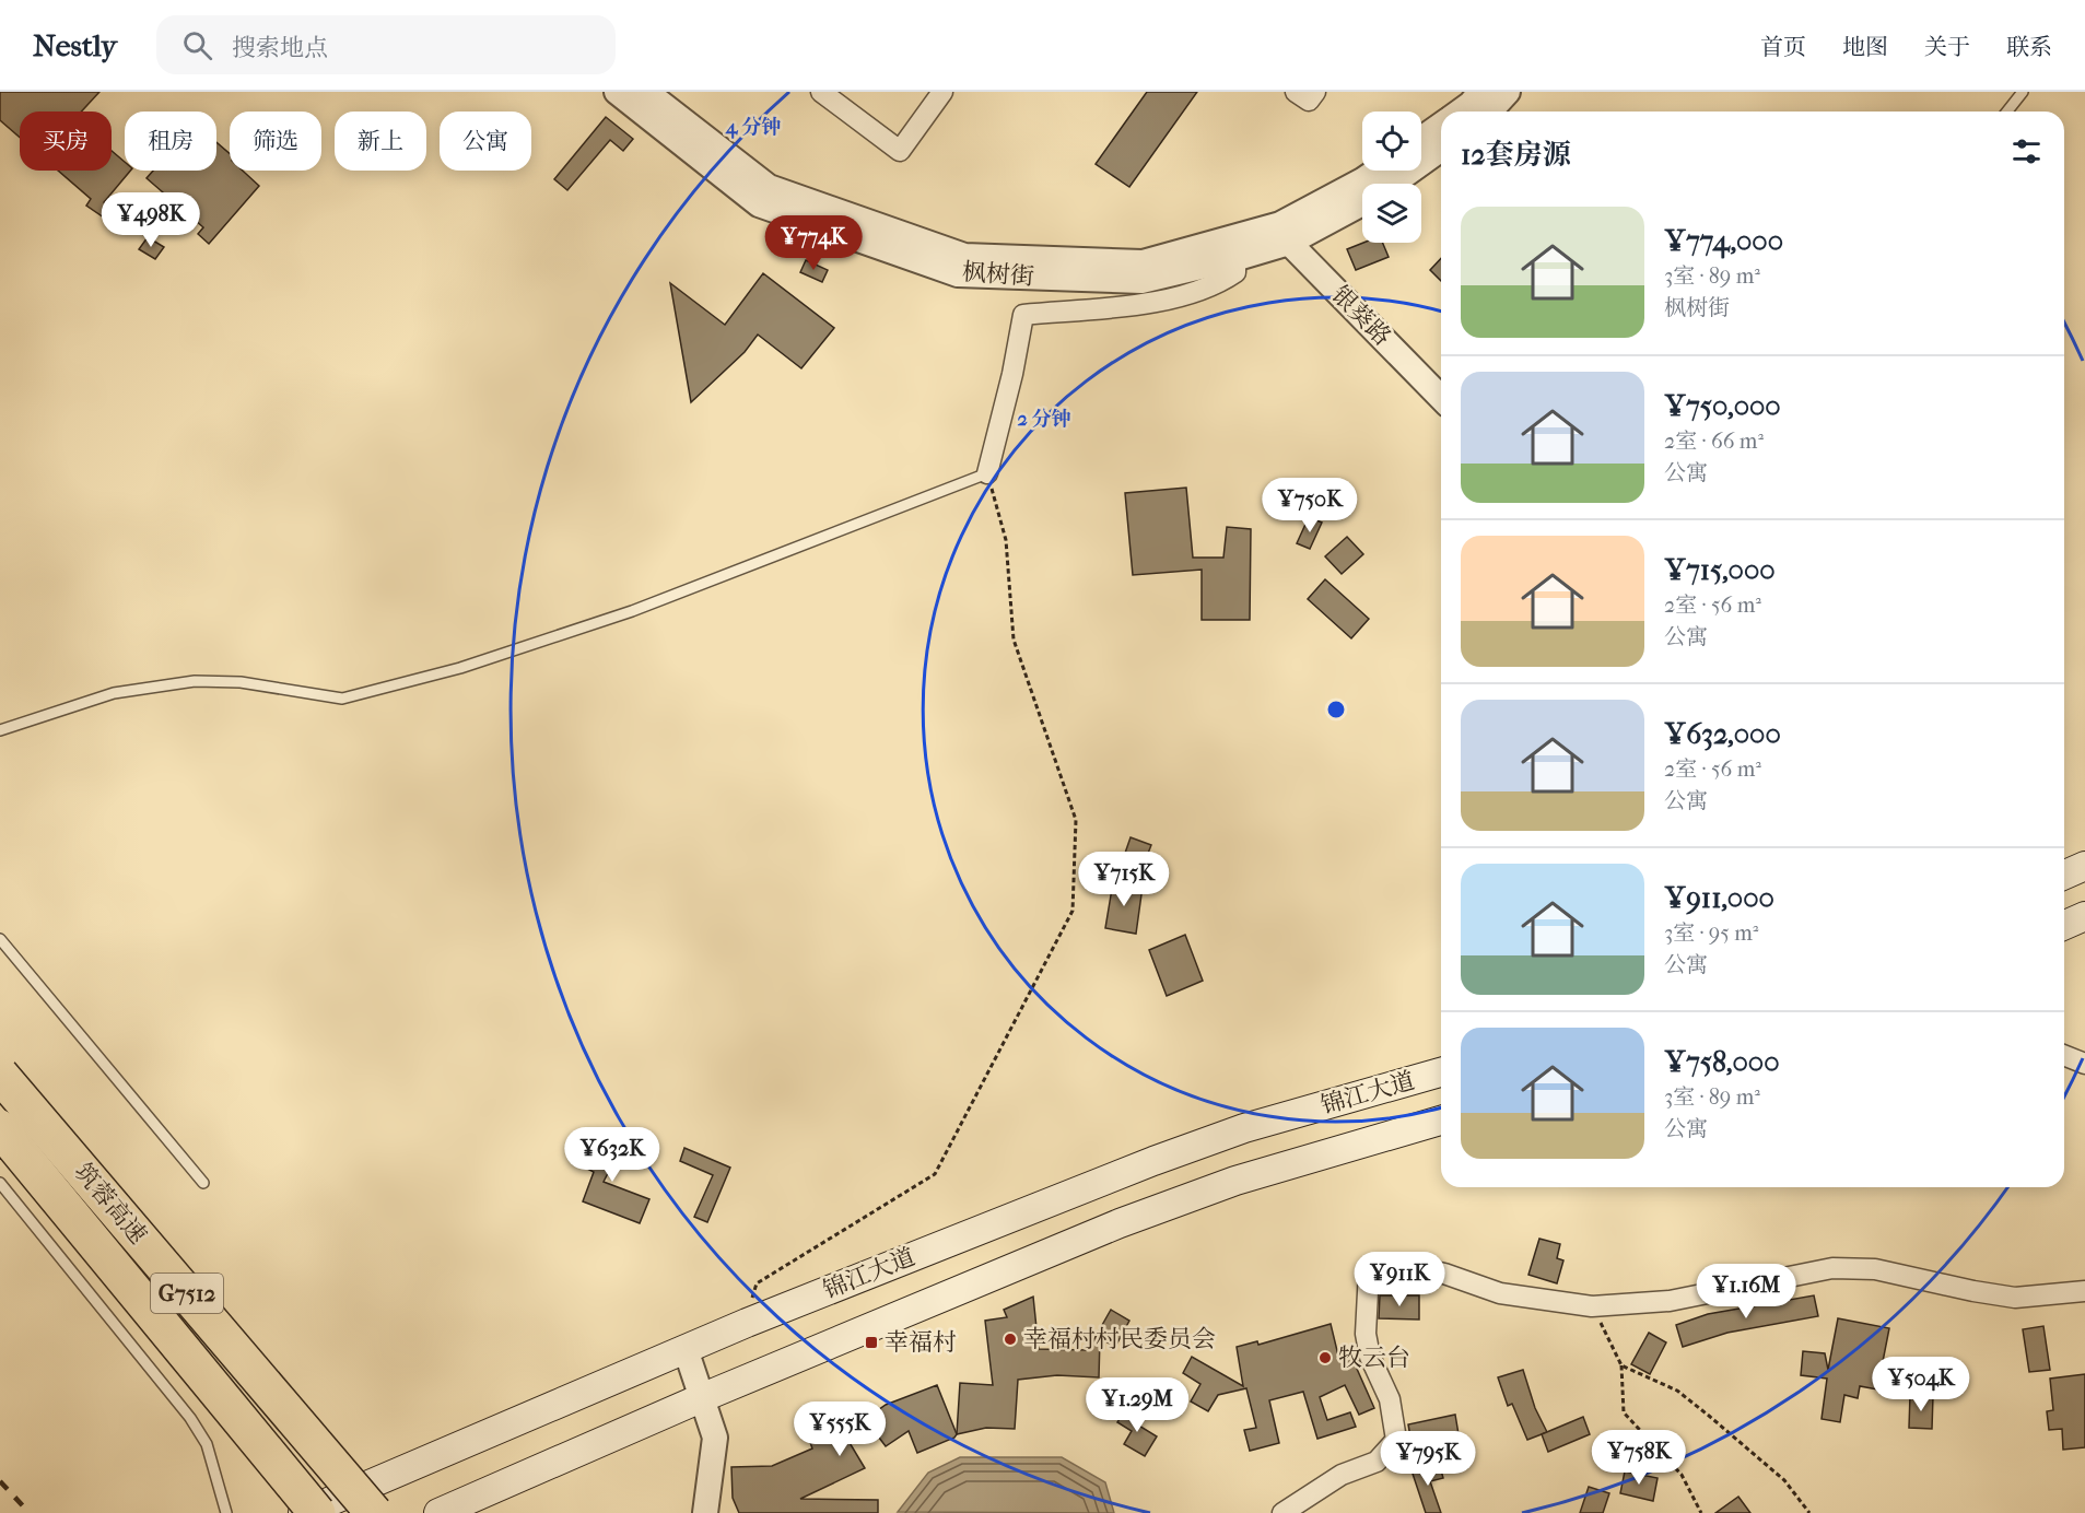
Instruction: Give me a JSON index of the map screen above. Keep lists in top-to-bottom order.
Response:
{
  "streets": {
    "highway": ["筑蓉高速", "G7512"],
    "main road": ["锦江大道"],
    "street": ["枫树街", "银葵路"]
  },
  "crossings": [
    ["枫树街", "银葵路"]
  ],
  "places": {
    "other": ["幸福村村民委员会", "牧云台"],
    "transit": ["幸福村"]
  },
  "page": {
    "header": "Nestly",
    "search": "搜索地点",
    "nav": [
      "首页",
      "地图",
      "关于",
      "联系"
    ],
    "chip": [
      "买房",
      "租房",
      "筛选",
      "新上",
      "公寓"
    ],
    "heading": "12套房源",
    "list": [
      {
        "name": "¥774,000",
        "note": "3室 · 89 m² · 枫树街"
      },
      {
        "name": "¥750,000",
        "note": "2室 · 66 m² · 公寓"
      },
      {
        "name": "¥715,000",
        "note": "2室 · 56 m² · 公寓"
      },
      {
        "name": "¥632,000",
        "note": "2室 · 56 m² · 公寓"
      },
      {
        "name": "¥911,000",
        "note": "3室 · 95 m² · 公寓"
      },
      {
        "name": "¥758,000",
        "note": "3室 · 89 m² · 公寓"
      }
    ],
    "price": [
      "¥498K",
      "¥774K",
      "¥750K",
      "¥715K",
      "¥632K",
      "¥911K",
      "¥1.16M",
      "¥504K",
      "¥1.29M",
      "¥555K",
      "¥758K",
      "¥795K"
    ]
  },
  "rings": ["4 分钟", "2 分钟"]
}
